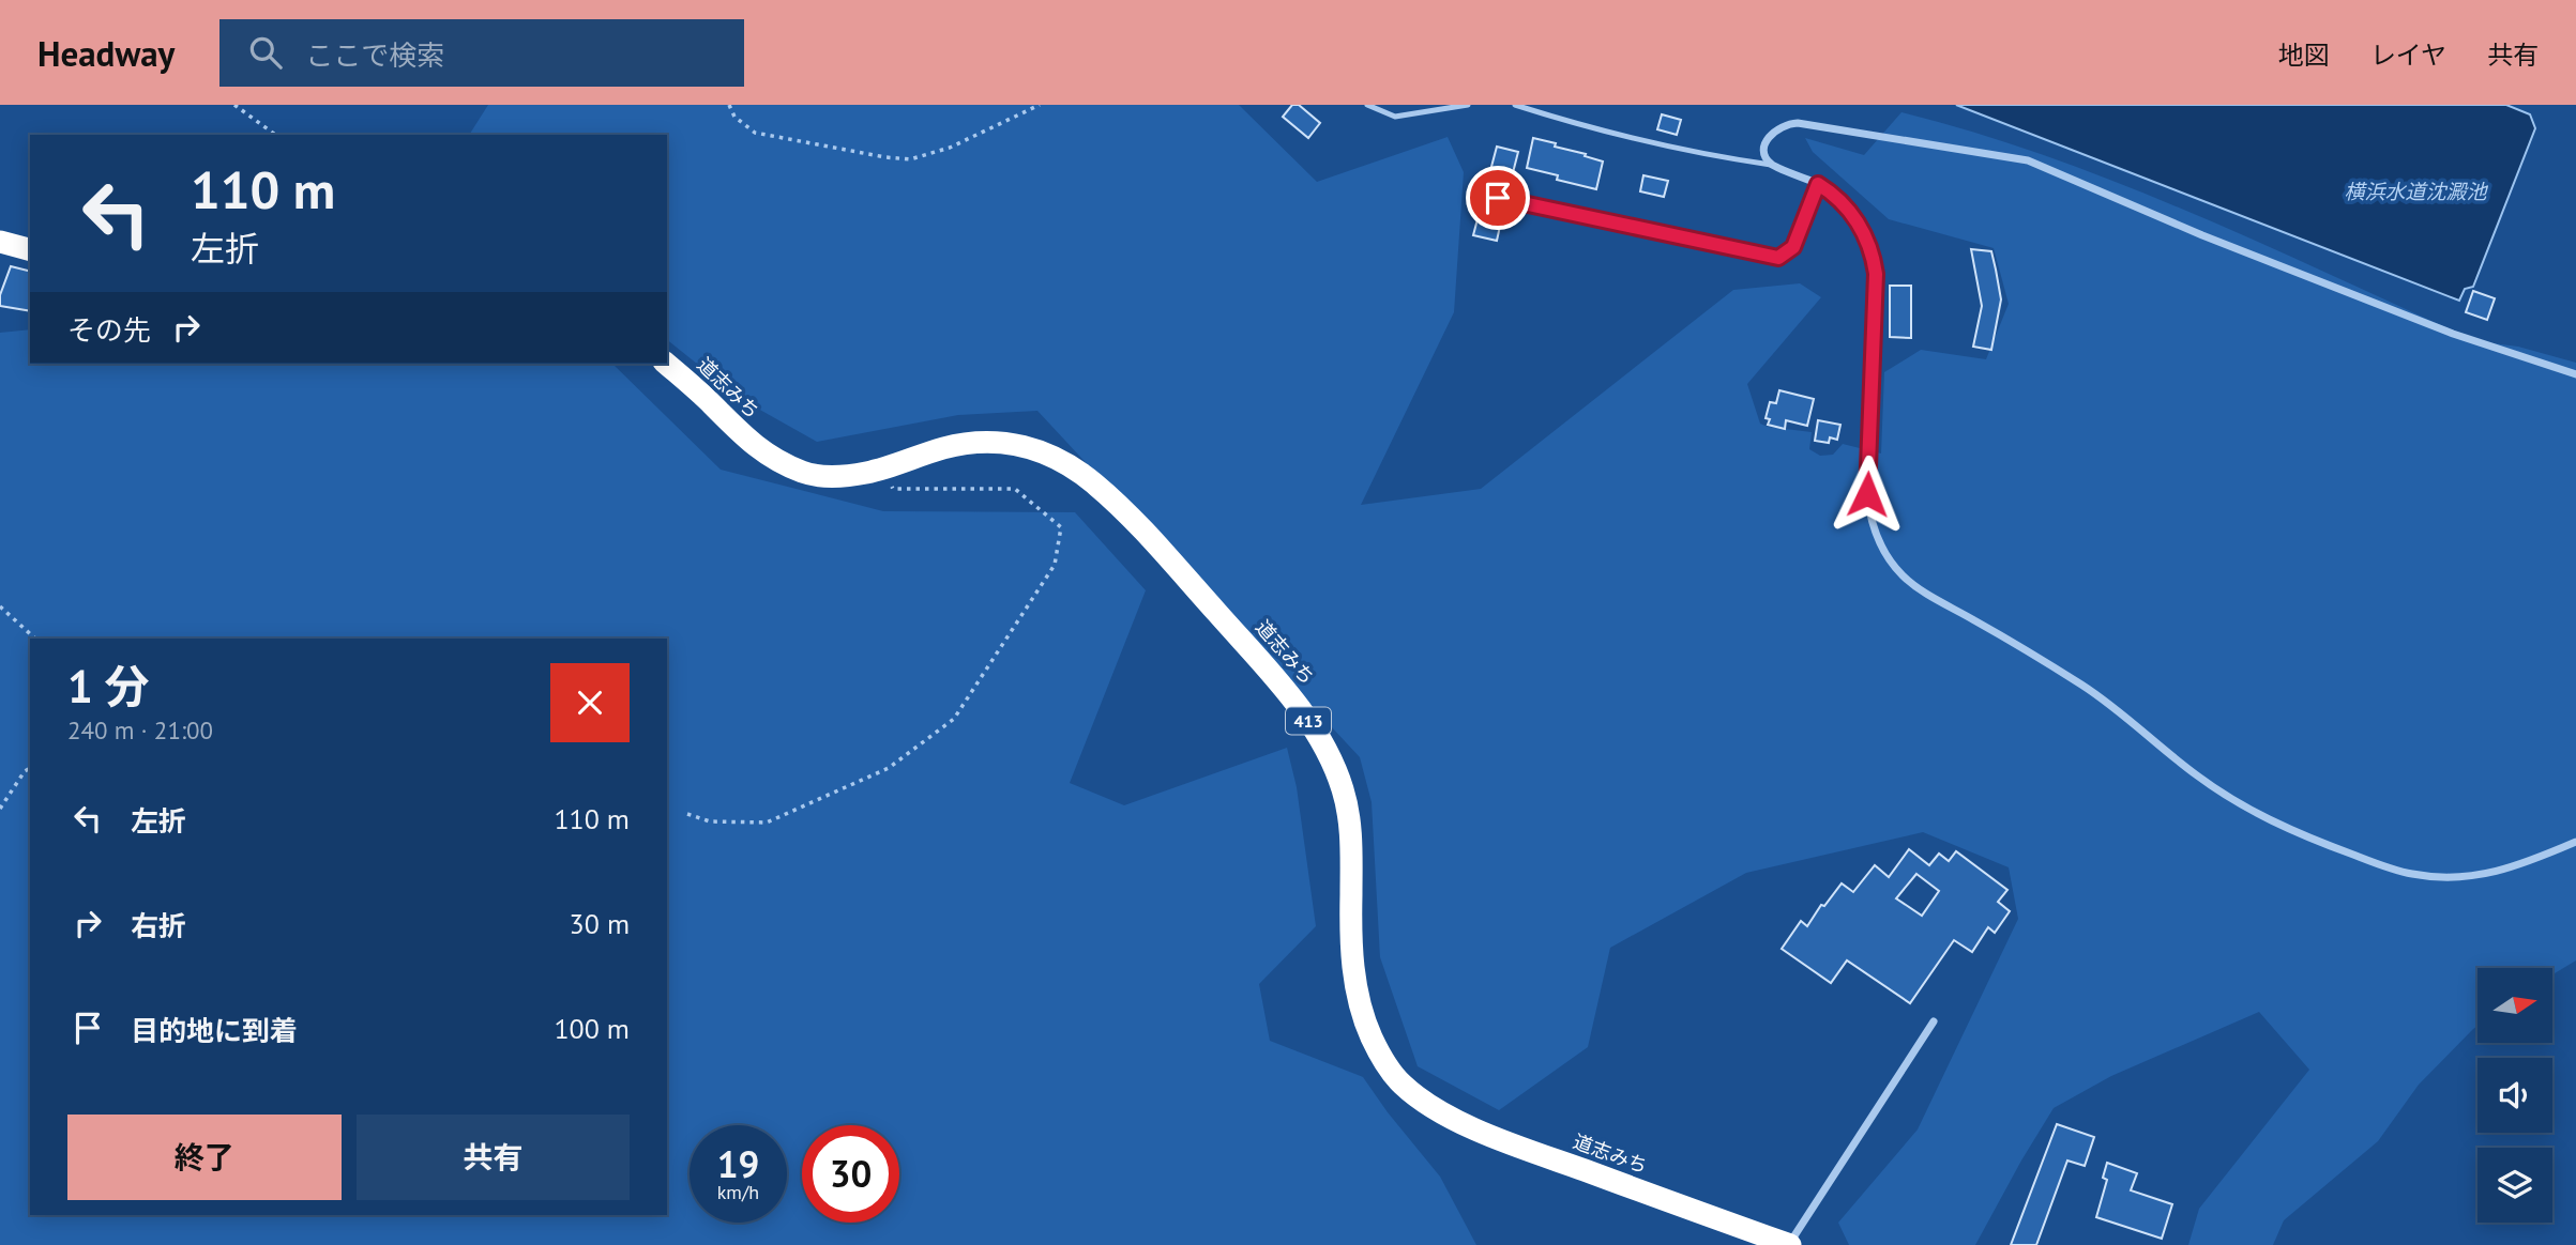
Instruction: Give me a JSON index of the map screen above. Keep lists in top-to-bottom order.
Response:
{
  "streets": {
    "highway": ["道志みち", "413"]
  },
  "water": ["横浜水道沈澱池"],
  "north": "right",
  "page": {
    "header": "Headway",
    "search": "ここで検索",
    "nav": ["地図", "レイヤ", "共有"],
    "turn": ["110 m", "左折"],
    "then": "その先",
    "heading": ["1 分", "240 m · 21:00"],
    "list": [
      {
        "name": "左折",
        "value": "110 m"
      },
      {
        "name": "右折",
        "value": "30 m"
      },
      {
        "name": "目的地に到着",
        "value": "100 m"
      }
    ],
    "buttons": ["終了", "共有"],
    "speed": "19 km/h",
    "limit": "30"
  }
}
